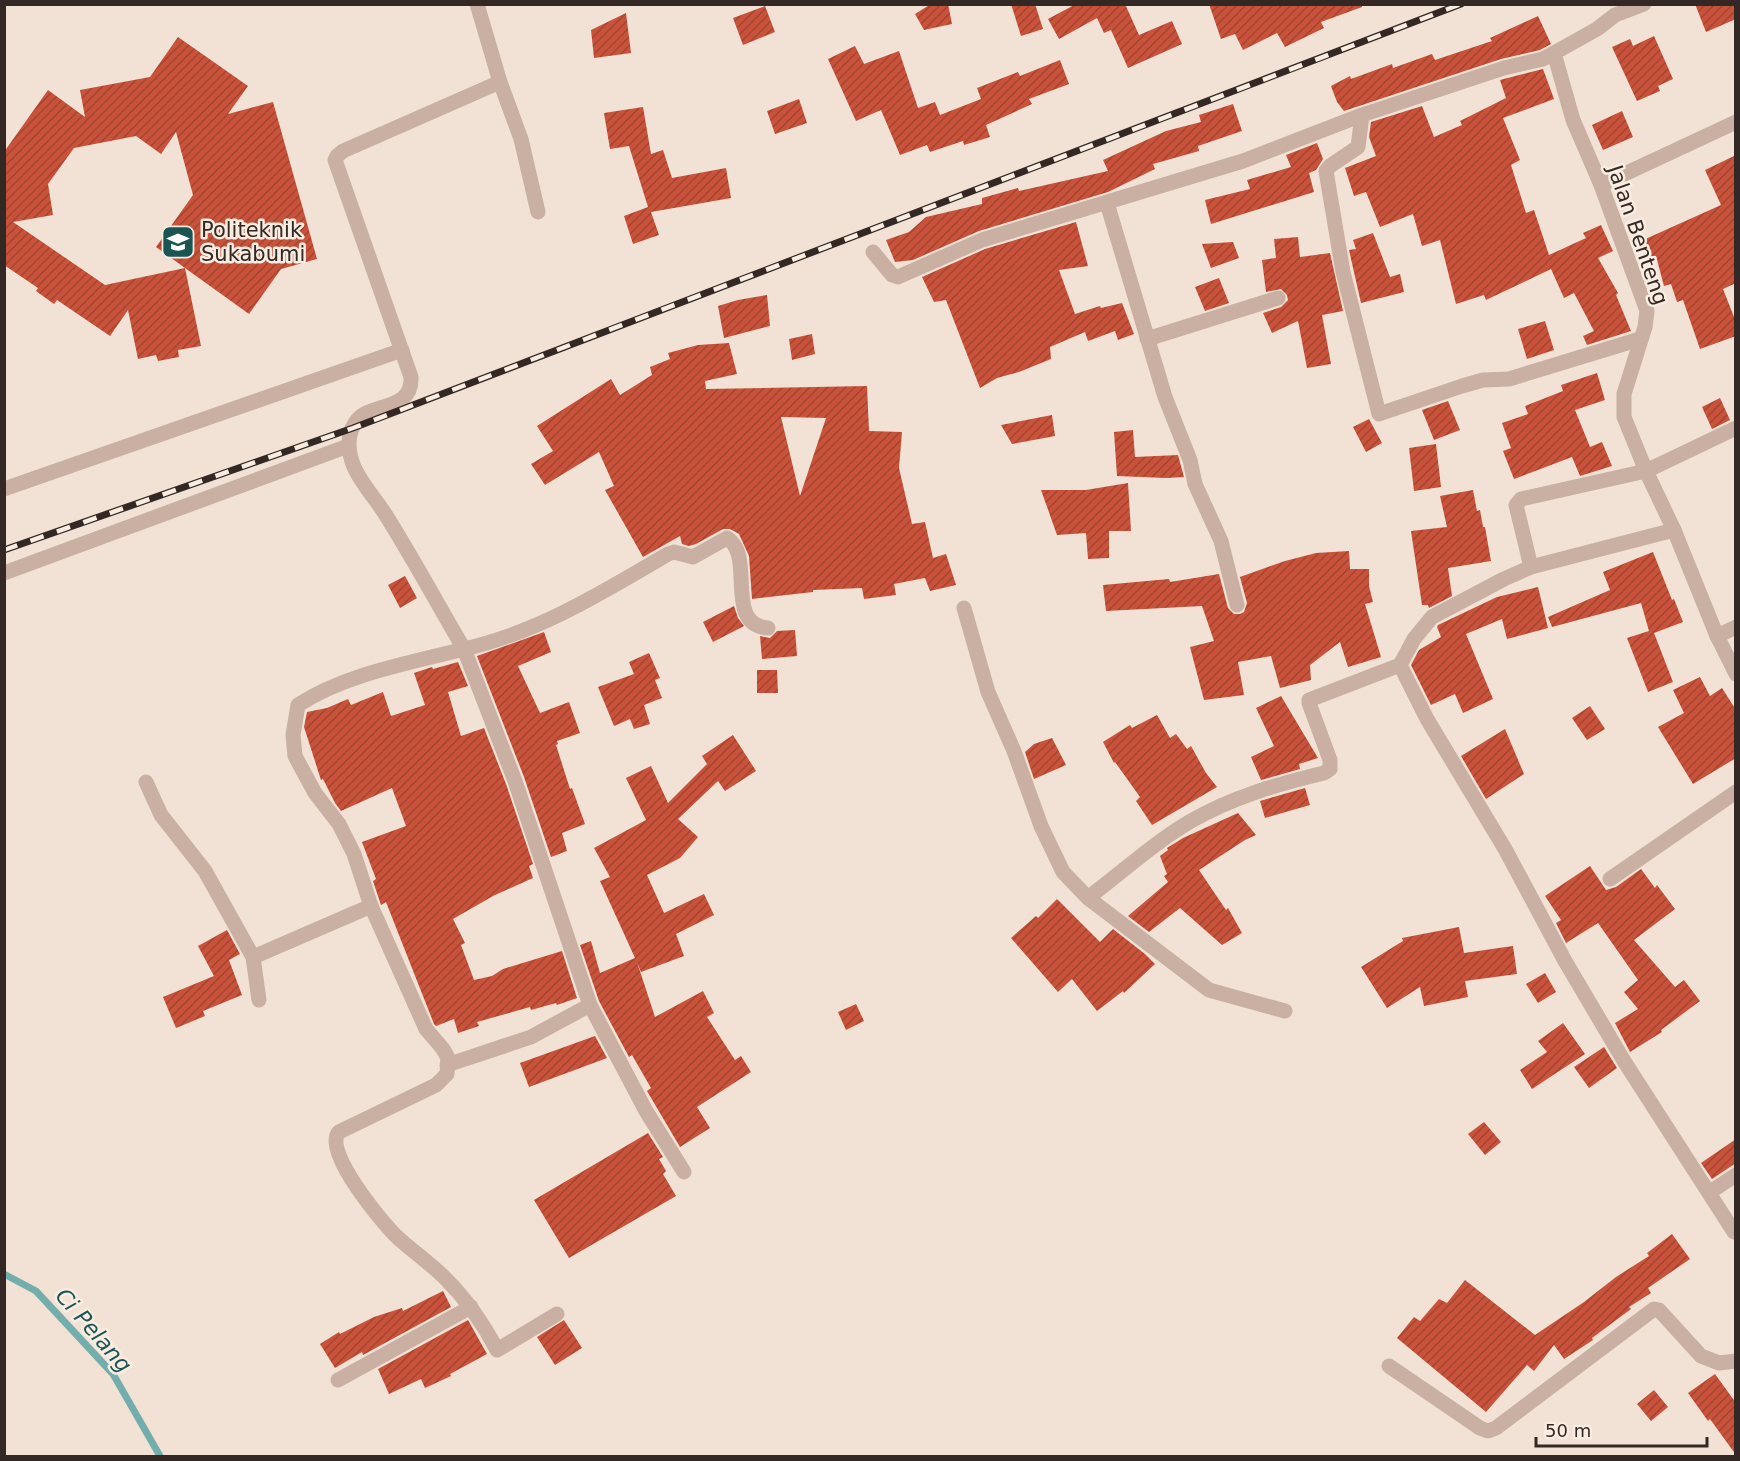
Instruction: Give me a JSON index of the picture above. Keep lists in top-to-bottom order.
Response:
{
  "streets": {
    "street": ["Jalan Benteng"]
  },
  "water": ["Ci Pelang"],
  "places": {
    "school or university": ["Politeknik Sukabumi"]
  },
  "scale_bar": "50 m"
}
